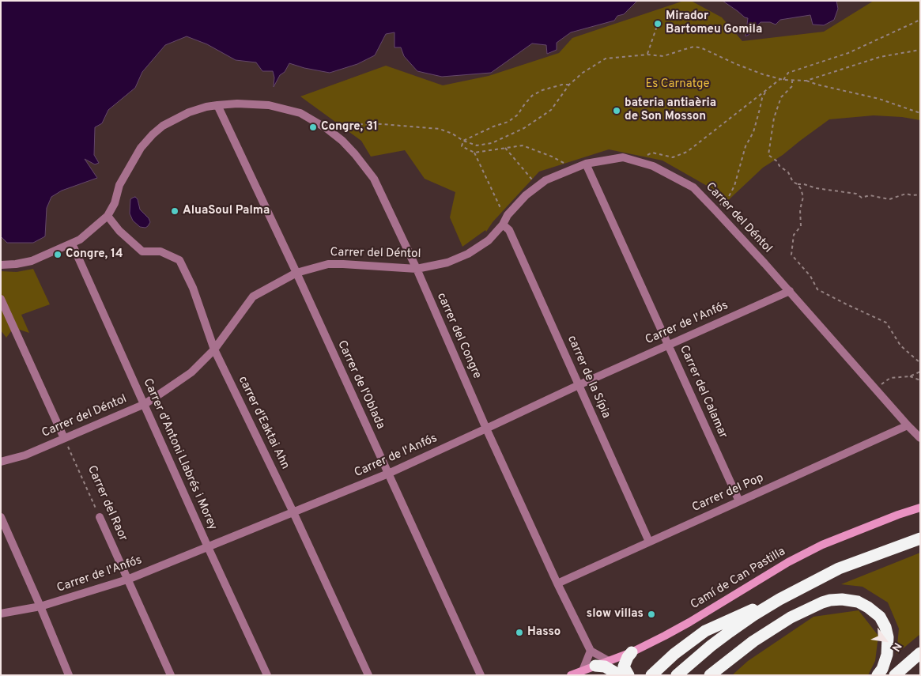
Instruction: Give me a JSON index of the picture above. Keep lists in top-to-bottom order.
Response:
{
  "streets": {
    "street": [
      "Carrer del Déntol",
      "Carrer de l'Anfós",
      "carrer del Congre",
      "carrer de la Sípia",
      "Carrer de l'Oblada",
      "Carrer del Calamar",
      "carrer d'Eaktai Ahn",
      "Carrer d'Antoni Llabrés i Morey",
      "Carrer del Pop",
      "Carrer del Raor",
      "Camí de Can Pastilla"
    ]
  },
  "crossings": [
    ["Carrer del Déntol", "Carrer de l'Anfós"],
    ["Carrer del Déntol", "carrer del Congre"],
    ["Carrer del Déntol", "carrer de la Sípia"],
    ["Carrer del Déntol", "Carrer de l'Oblada"],
    ["Carrer del Déntol", "Carrer del Calamar"],
    ["Carrer del Déntol", "carrer d'Eaktai Ahn"],
    ["Carrer del Déntol", "Carrer d'Antoni Llabrés i Morey"],
    ["Carrer del Déntol", "Carrer del Pop"],
    ["Carrer del Déntol", "Carrer del Raor"],
    ["Carrer de l'Anfós", "carrer del Congre"],
    ["Carrer de l'Anfós", "carrer de la Sípia"],
    ["Carrer de l'Anfós", "Carrer de l'Oblada"],
    ["Carrer de l'Anfós", "Carrer del Calamar"],
    ["Carrer de l'Anfós", "carrer d'Eaktai Ahn"],
    ["Carrer de l'Anfós", "Carrer d'Antoni Llabrés i Morey"],
    ["Carrer de l'Anfós", "Carrer del Raor"],
    ["carrer del Congre", "Carrer de l'Oblada"],
    ["carrer del Congre", "carrer d'Eaktai Ahn"],
    ["carrer del Congre", "Carrer del Pop"],
    ["carrer de la Sípia", "Carrer del Pop"],
    ["Carrer del Calamar", "Carrer del Pop"]
  ],
  "parks": ["Es Carnatge"],
  "places": [
    "Mirador Bartomeu Gomila",
    "bateria antiaèria de Son Mosson",
    "Congre, 31",
    "AluaSoul Palma",
    "Congre, 14",
    "slow villas",
    "Hasso"
  ],
  "north": "bottom right"
}
